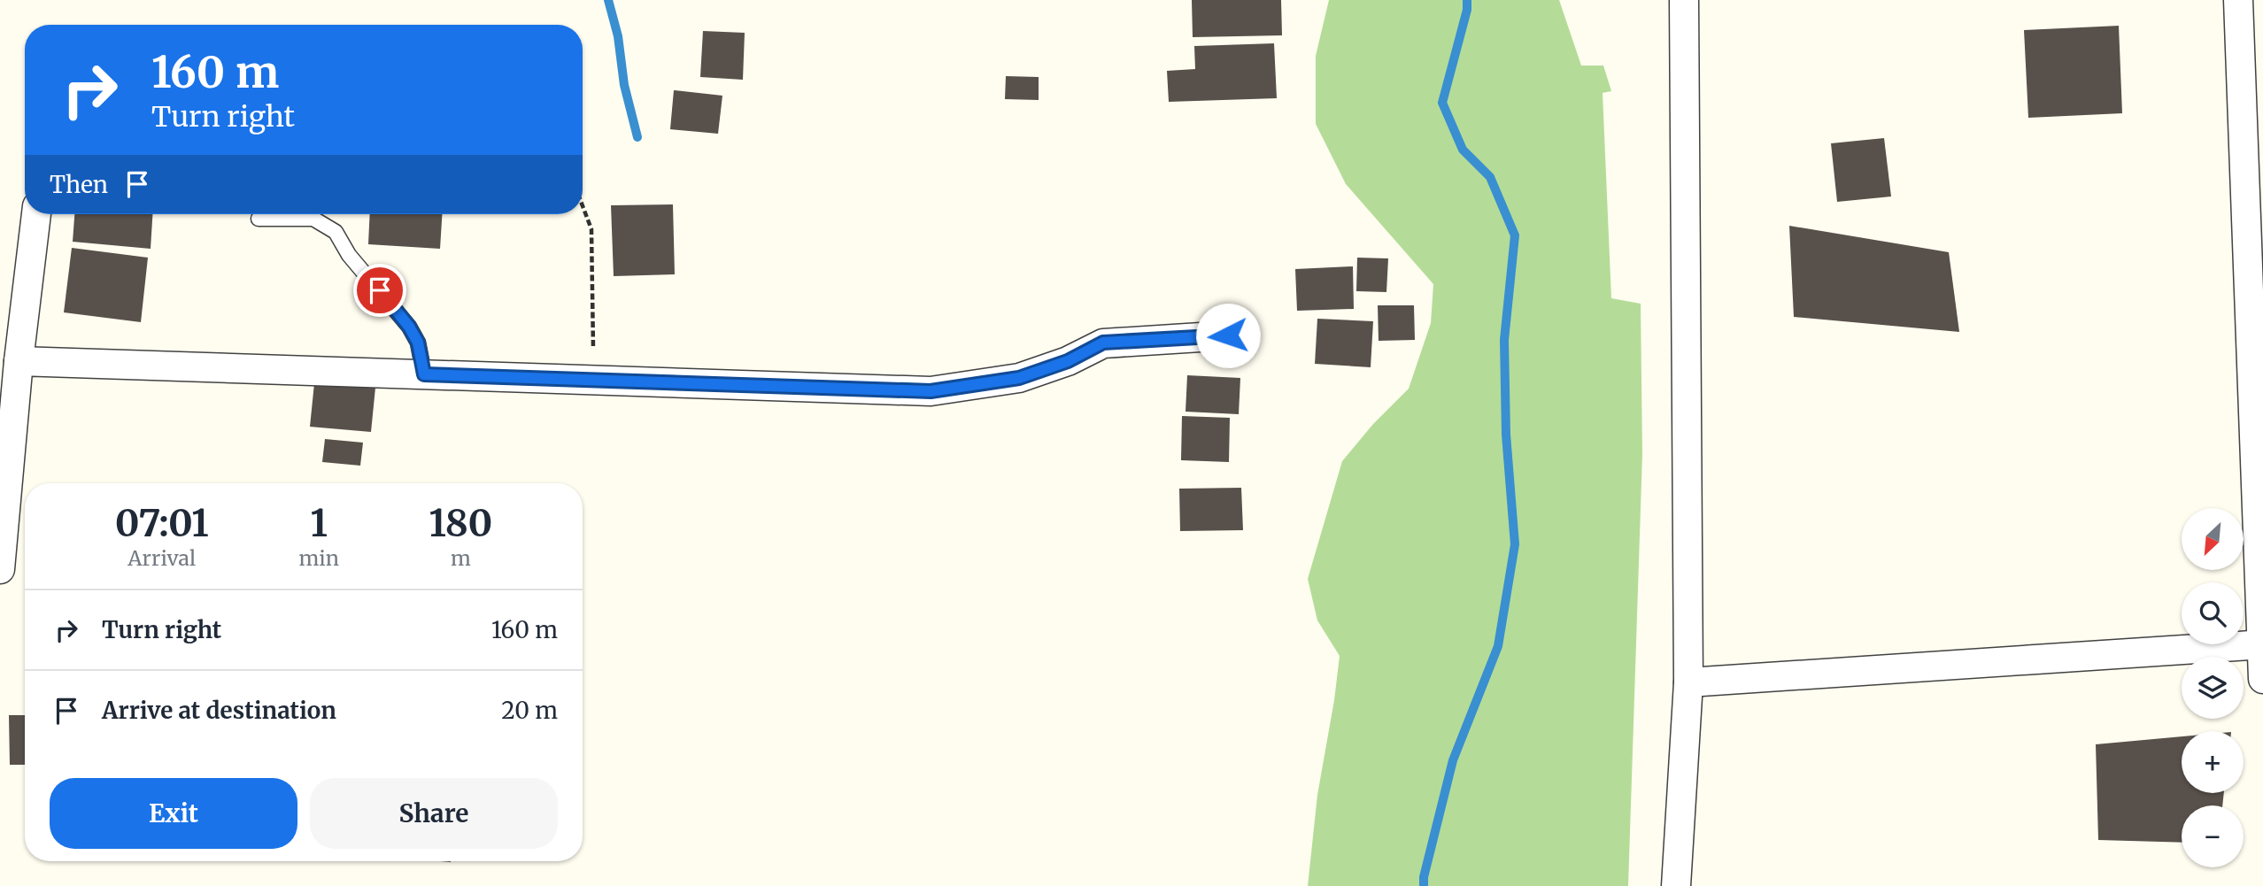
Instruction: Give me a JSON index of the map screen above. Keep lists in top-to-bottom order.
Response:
{
  "north": "bottom left",
  "page": {
    "turn": ["160 m", "Turn right"],
    "then": "Then",
    "eta": [
      "07:01",
      "Arrival",
      "1",
      "min",
      "180",
      "m"
    ],
    "map_buttons": ["+", "−"],
    "list": [
      {
        "name": "Turn right",
        "value": "160 m"
      },
      {
        "name": "Arrive at destination",
        "value": "20 m"
      }
    ],
    "buttons": ["Exit", "Share"]
  }
}
